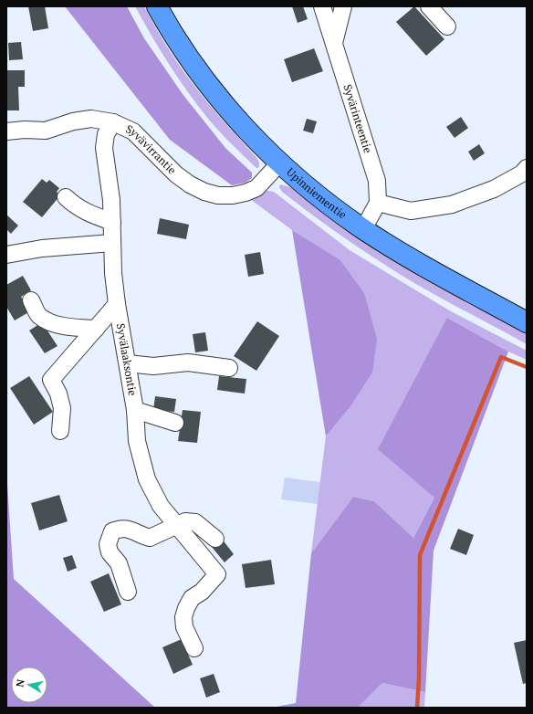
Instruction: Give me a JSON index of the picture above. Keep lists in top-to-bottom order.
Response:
{
  "streets": {
    "main road": ["Upinniementie"],
    "street": ["Syvärinteentie", "Syvävirrantie", "Syvälaaksontie"]
  },
  "crossings": [
    ["Syvävirrantie", "Upinniementie"],
    ["Syvävirrantie", "Syvälaaksontie"]
  ],
  "north": "left"
}
